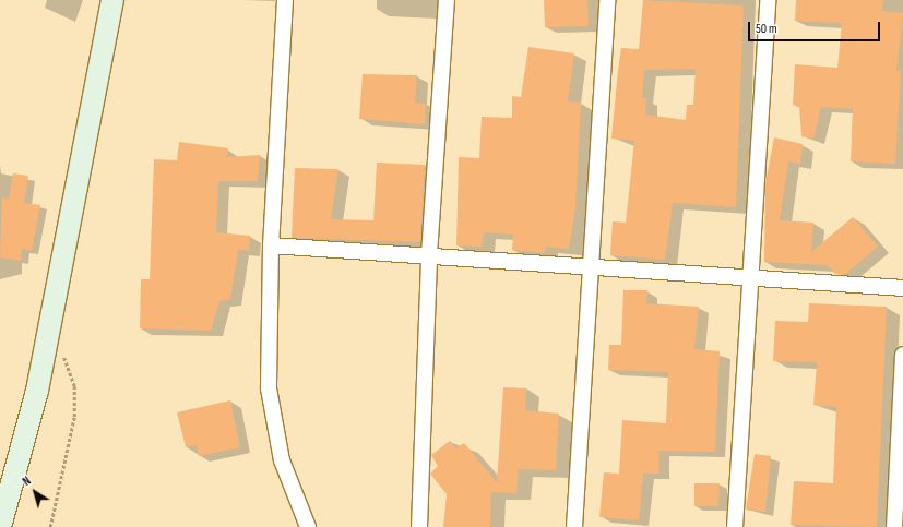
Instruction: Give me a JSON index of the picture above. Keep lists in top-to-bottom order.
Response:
{
  "scale_bar": "50 m",
  "north": "top left"
}
